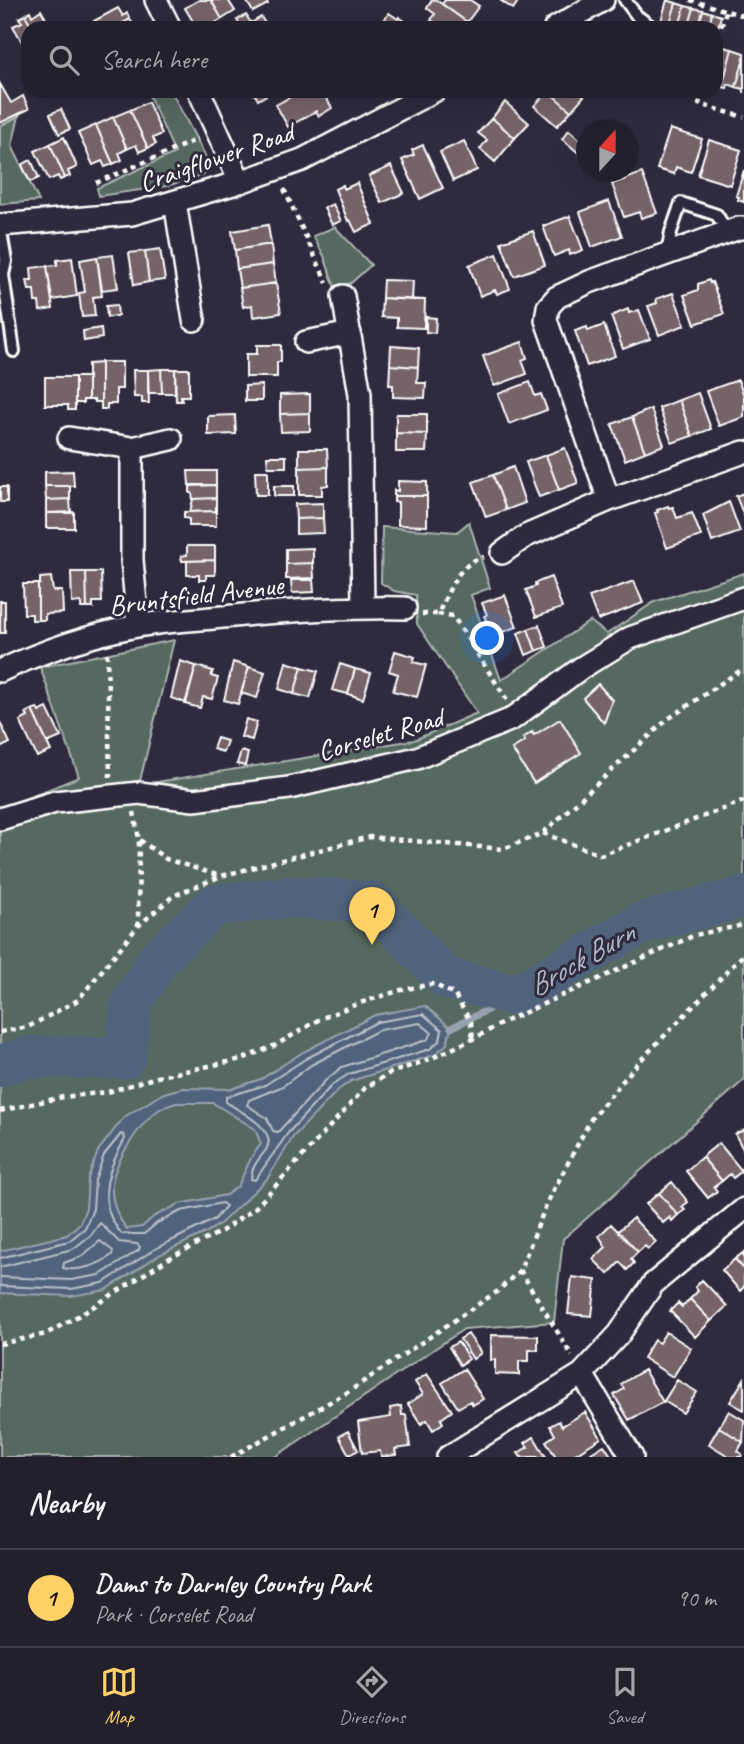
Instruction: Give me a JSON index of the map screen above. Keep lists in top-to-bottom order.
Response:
{
  "streets": {
    "street": ["Craigflower Road", "Bruntsfield Avenue", "Corselet Road"]
  },
  "water": ["Brock Burn"],
  "north": "top",
  "page": {
    "search": "Search here",
    "pins": "1",
    "heading": "Nearby",
    "list": [
      {
        "mark": "1",
        "name": "Dams to Darnley Country Park",
        "note": "Park · Corselet Road",
        "value": "90 m"
      }
    ],
    "nav": ["Map", "Directions", "Saved"]
  }
}
